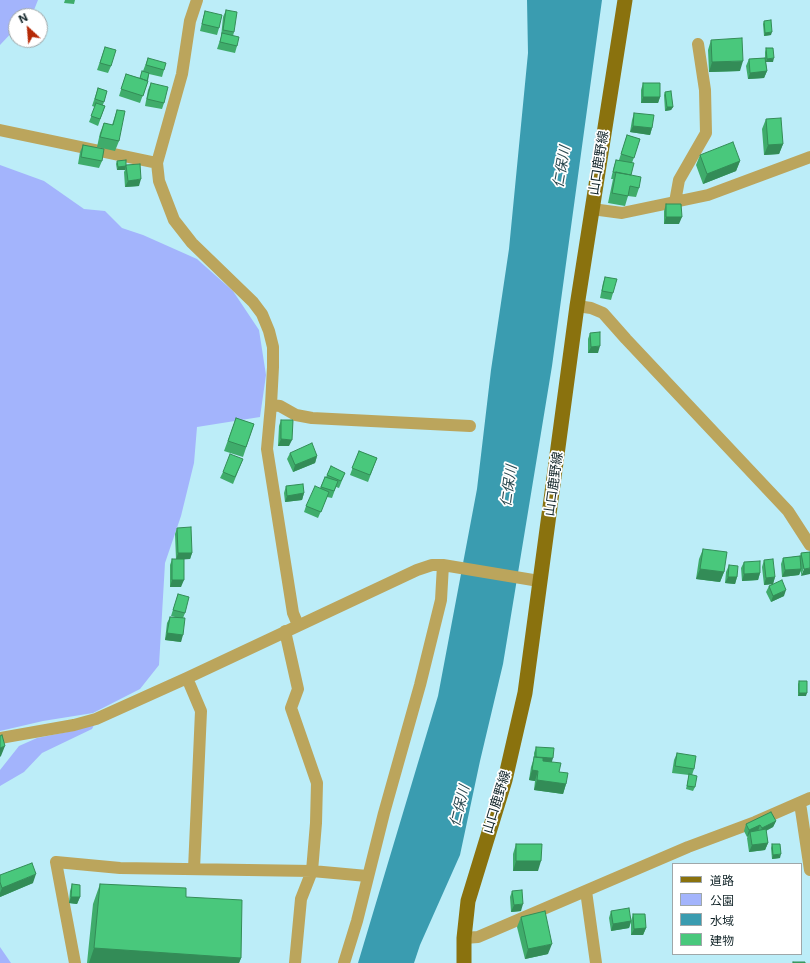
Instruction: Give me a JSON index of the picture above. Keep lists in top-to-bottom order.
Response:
{
  "streets": {
    "main road": ["山口鹿野線"]
  },
  "water": ["仁保川"],
  "legend": [
    "道路",
    "公園",
    "水域",
    "建物"
  ],
  "north": "top left"
}
